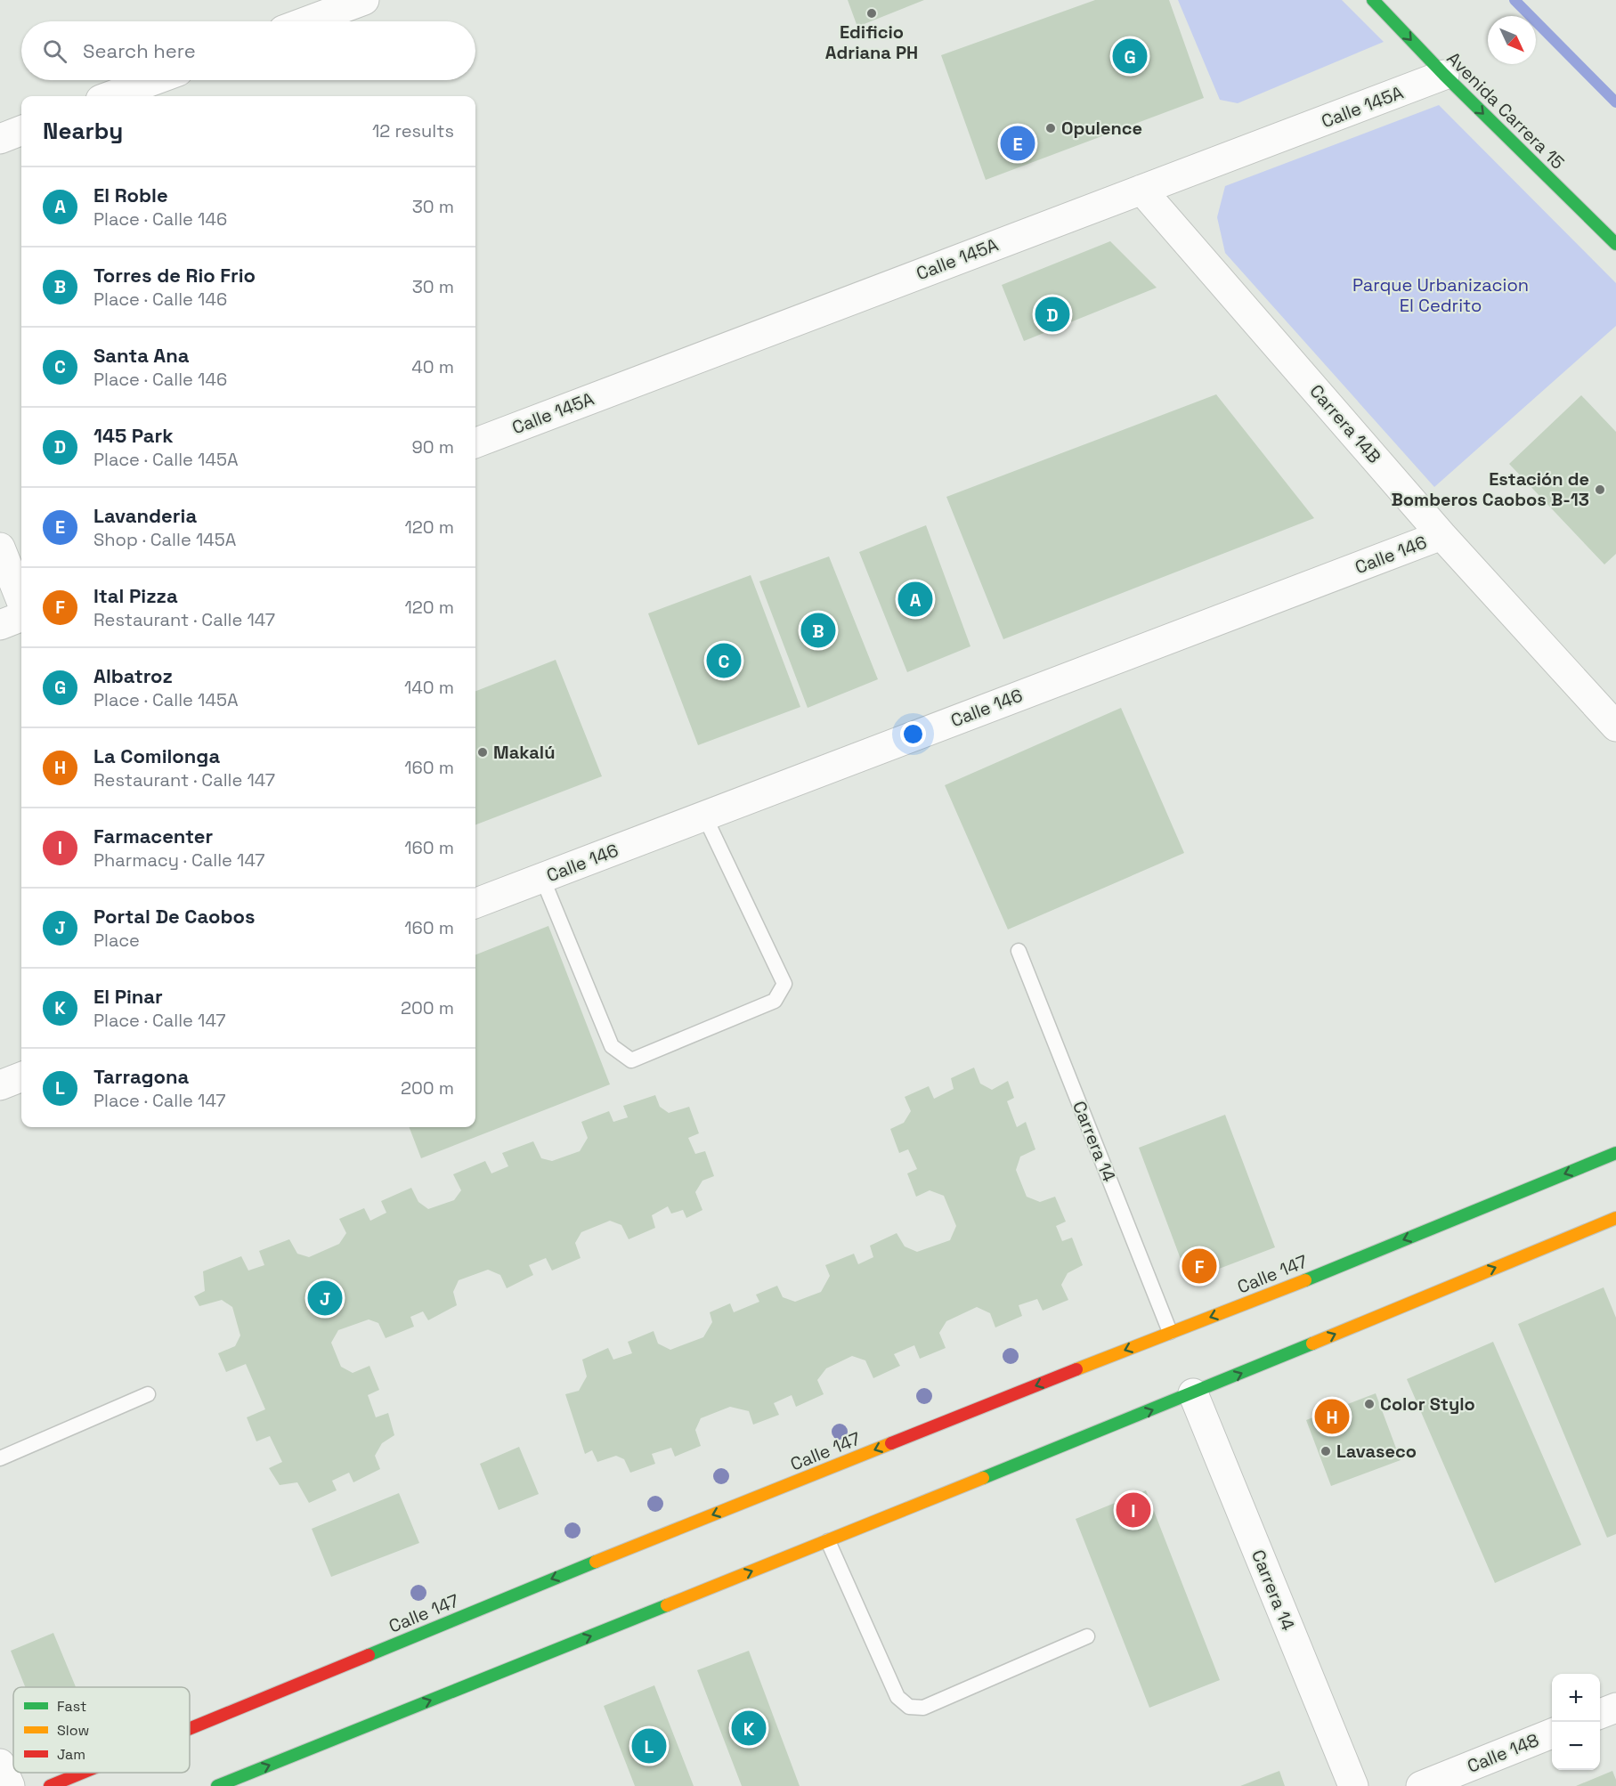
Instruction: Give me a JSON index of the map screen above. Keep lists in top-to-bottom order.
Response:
{
  "streets": {
    "main road": ["Avenida Carrera 15", "Calle 147"],
    "street": [
      "Calle 145A",
      "Carrera 14B",
      "Calle 146",
      "Carrera 14",
      "Calle 148"
    ]
  },
  "crossings": [
    ["Calle 145A", "Avenida Carrera 15"],
    ["Calle 145A", "Carrera 14B"],
    ["Carrera 14B", "Calle 146"],
    ["Carrera 14", "Calle 147"]
  ],
  "one_way": ["Avenida Carrera 15"],
  "parks": ["Parque Urbanizacion El Cedrito"],
  "places": [
    "Edificio Adriana PH",
    "Opulence",
    "Estación de Bomberos Caobos B-13",
    "Makalú",
    "Color Stylo",
    "Lavaseco"
  ],
  "legend": ["Fast", "Slow", "Jam"],
  "north": "bottom right",
  "page": {
    "search": "Search here",
    "pins": [
      "G",
      "E",
      "D",
      "A",
      "B",
      "C",
      "F",
      "J",
      "H",
      "I",
      "K",
      "L"
    ],
    "heading": ["Nearby", "12 results"],
    "list": [
      {
        "mark": "A",
        "name": "El Roble",
        "note": "Place · Calle 146",
        "value": "30 m"
      },
      {
        "mark": "B",
        "name": "Torres de Rio Frio",
        "note": "Place · Calle 146",
        "value": "30 m"
      },
      {
        "mark": "C",
        "name": "Santa Ana",
        "note": "Place · Calle 146",
        "value": "40 m"
      },
      {
        "mark": "D",
        "name": "145 Park",
        "note": "Place · Calle 145A",
        "value": "90 m"
      },
      {
        "mark": "E",
        "name": "Lavanderia",
        "note": "Shop · Calle 145A",
        "value": "120 m"
      },
      {
        "mark": "F",
        "name": "Ital Pizza",
        "note": "Restaurant · Calle 147",
        "value": "120 m"
      },
      {
        "mark": "G",
        "name": "Albatroz",
        "note": "Place · Calle 145A",
        "value": "140 m"
      },
      {
        "mark": "H",
        "name": "La Comilonga",
        "note": "Restaurant · Calle 147",
        "value": "160 m"
      },
      {
        "mark": "I",
        "name": "Farmacenter",
        "note": "Pharmacy · Calle 147",
        "value": "160 m"
      },
      {
        "mark": "J",
        "name": "Portal De Caobos",
        "note": "Place",
        "value": "160 m"
      },
      {
        "mark": "K",
        "name": "El Pinar",
        "note": "Place · Calle 147",
        "value": "200 m"
      },
      {
        "mark": "L",
        "name": "Tarragona",
        "note": "Place · Calle 147",
        "value": "200 m"
      }
    ],
    "map_buttons": ["+", "−"]
  }
}
